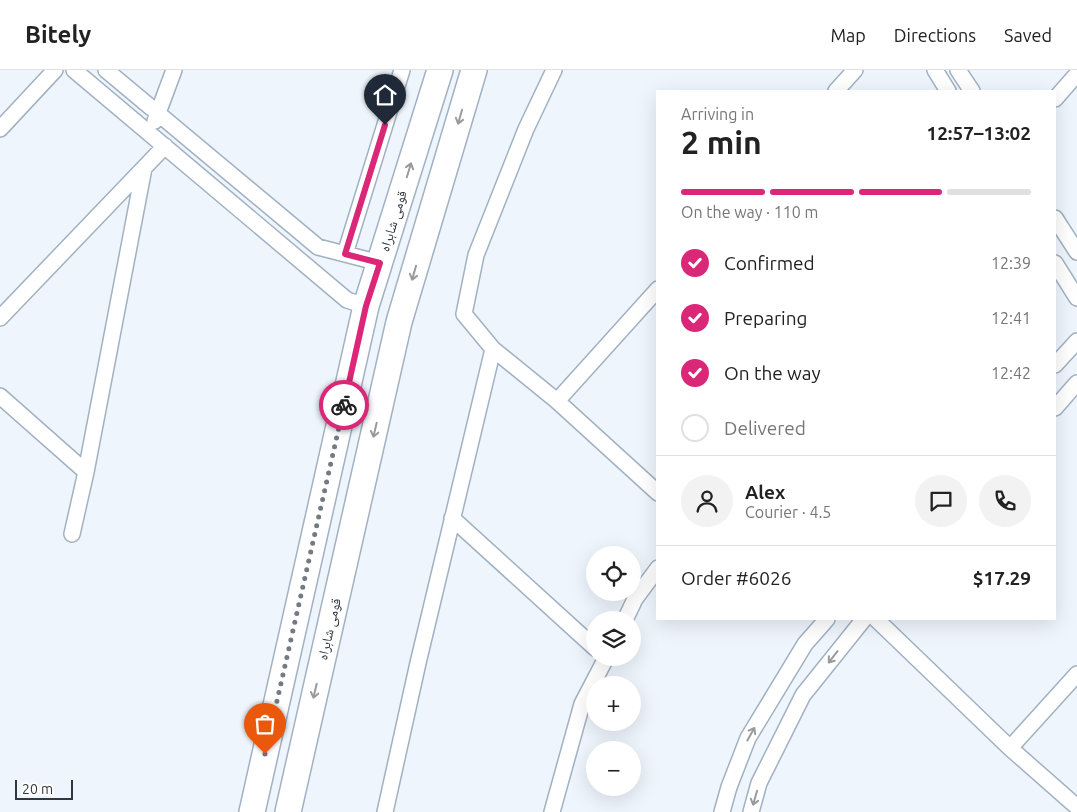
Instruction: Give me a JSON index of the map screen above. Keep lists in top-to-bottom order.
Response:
{
  "streets": {
    "highway": ["قومی شاہراہ"]
  },
  "scale_bar": "20 m",
  "page": {
    "header": "Bitely",
    "nav": ["Map", "Directions", "Saved"],
    "heading": ["2 min", "Arriving in", "12:57–13:02"],
    "panel": [
      "Alex",
      "Courier · 4.5",
      "Order #6026",
      "$17.29"
    ],
    "bar": "On the way · 110 m",
    "list": [
      ["Confirmed", "12:39"],
      ["Preparing", "12:41"],
      ["On the way", "12:42"],
      "Delivered"
    ],
    "map_buttons": ["+", "−"],
    "scale": "20 m"
  }
}
